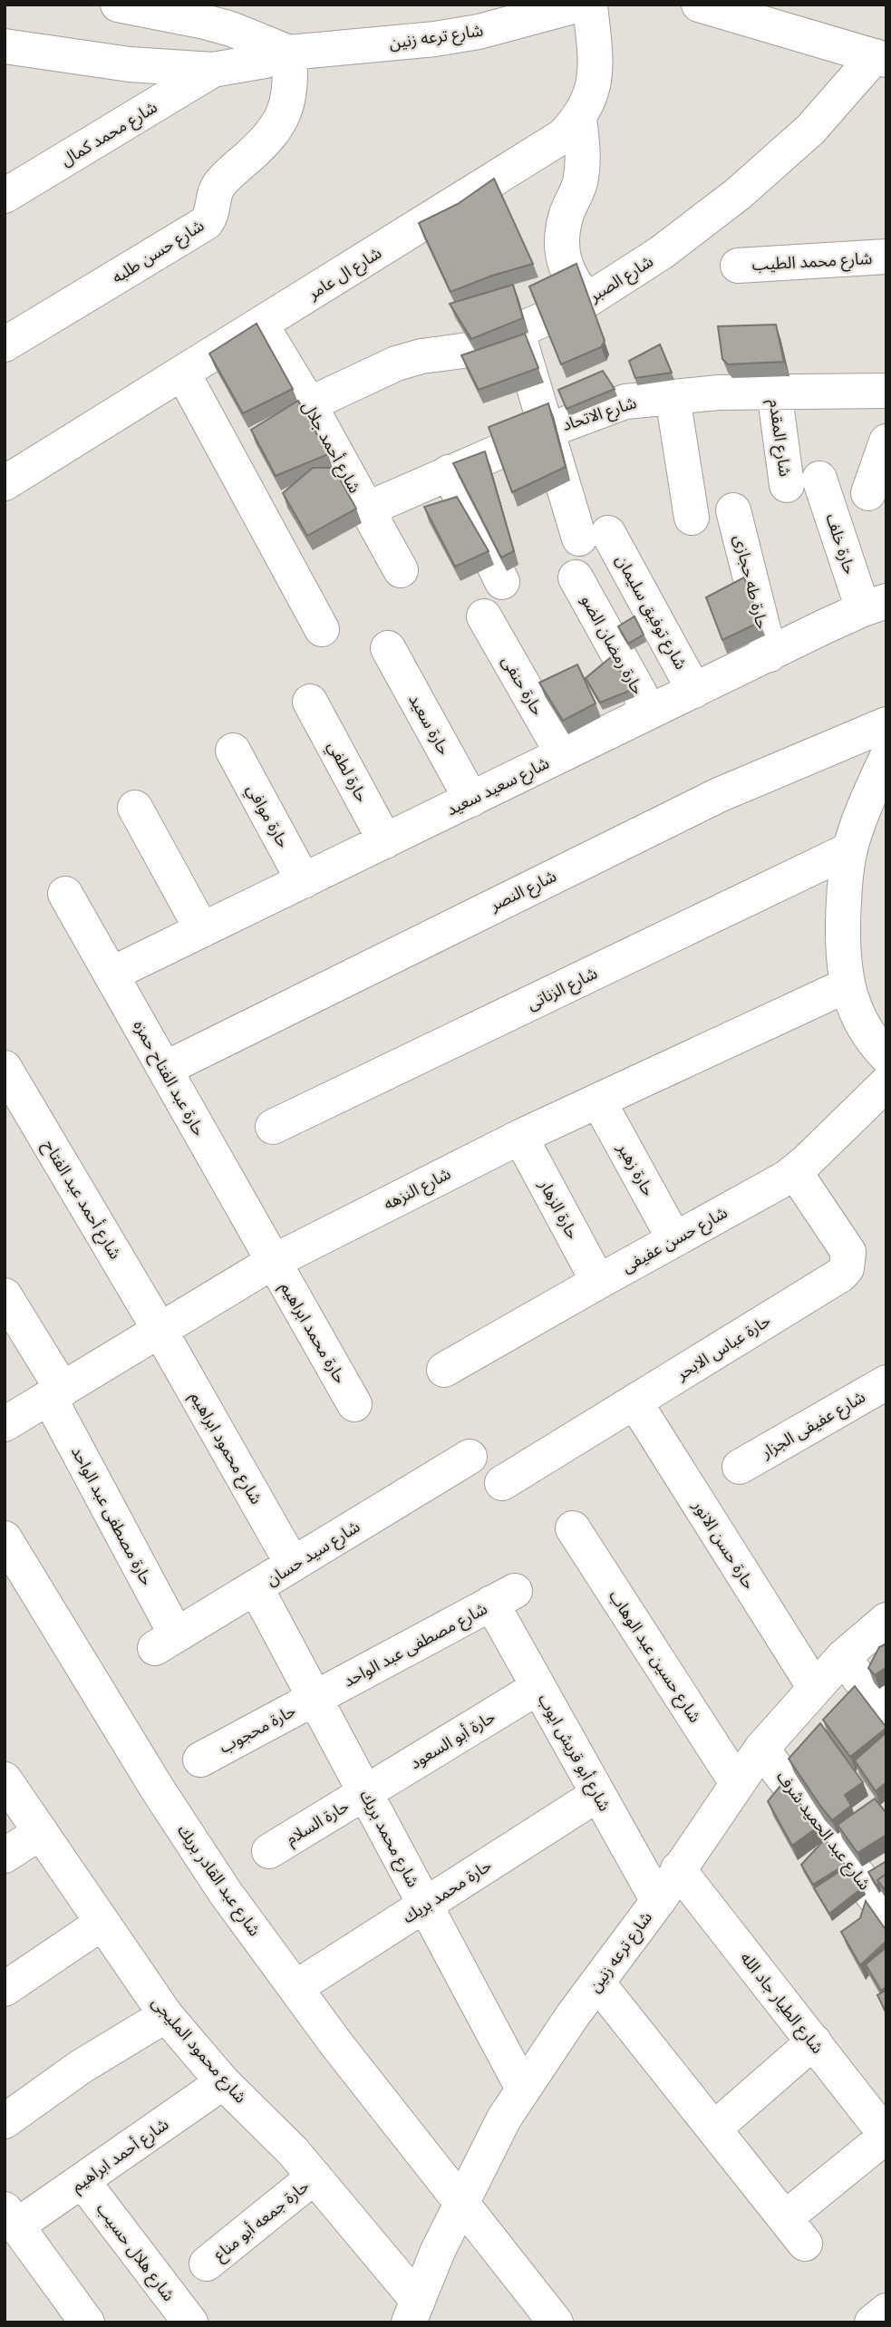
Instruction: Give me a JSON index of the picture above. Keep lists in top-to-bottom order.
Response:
{
  "streets": {
    "street": [
      "شارع ترعه زنين",
      "شارع محمد كمال",
      "شارع حسن طلبه",
      "شارع محمد الطيب",
      "شارع ال عامر",
      "شارع الصبر",
      "شارع الاتحاد",
      "شارع المقدم",
      "شارع أحمد جلال",
      "حارة خلف",
      "حارة طه حجازى",
      "شارع توفيق سليمان",
      "حارة رمضان الضو",
      "حارة حنفى",
      "حارة سعيد",
      "حارة لطفي",
      "شارع سعيد سعيد",
      "حارة موافي",
      "شارع النصر",
      "شارع الزناتى",
      "حارة عبد الفتاح حمزه",
      "حارة زهير",
      "شارع النزهه",
      "شارع أحمد عبد الفتاح",
      "حارة الزهار",
      "شارع حسن عفيفى",
      "حارة محمد ابراهيم",
      "حارة عباس الابحر",
      "شارع عفيفى الجزار",
      "شارع محمود ابراهيم",
      "حارة مصطفى عبد الواحد",
      "حارة حسن الانور",
      "شارع سيد حسان",
      "شارع مصطفى عبد الواحد",
      "شارع حسين عبد الوهاب",
      "حارة محجوب",
      "حارة أبو السعود",
      "شارع أبو قريش ايوب",
      "حارة السلام",
      "شارع عبد الحميد شرف",
      "شارع محمد بريك",
      "شارع عبد القادر بريك",
      "حارة محمد بريك",
      "شارع الطيار جاد الله",
      "شارع محمود المليجى",
      "شارع أحمد ابراهيم",
      "حارة جمعه أبو مناع",
      "شارع هلال حسيب"
    ]
  },
  "crossings": [
    ["شارع ترعه زنين", "شارع محمد كمال"],
    ["شارع ترعه زنين", "شارع حسن طلبه"],
    ["شارع ترعه زنين", "حارة حسن الانور"],
    ["شارع ترعه زنين", "شارع حسين عبد الوهاب"],
    ["شارع ترعه زنين", "شارع أبو قريش ايوب"],
    ["شارع ترعه زنين", "شارع عبد الحميد شرف"],
    ["شارع ترعه زنين", "شارع محمد بريك"],
    ["شارع ترعه زنين", "شارع عبد القادر بريك"],
    ["شارع ترعه زنين", "شارع الطيار جاد الله"],
    ["شارع ترعه زنين", "شارع محمود المليجى"],
    ["شارع ال عامر", "شارع أحمد جلال"],
    ["شارع الصبر", "شارع أحمد جلال"],
    ["شارع الصبر", "شارع توفيق سليمان"],
    ["شارع الاتحاد", "شارع المقدم"],
    ["شارع الاتحاد", "شارع أحمد جلال"],
    ["شارع الاتحاد", "شارع توفيق سليمان"],
    ["شارع المقدم", "حارة خلف"],
    ["حارة خلف", "شارع سعيد سعيد"],
    ["حارة طه حجازى", "شارع سعيد سعيد"],
    ["شارع توفيق سليمان", "شارع سعيد سعيد"],
    ["حارة رمضان الضو", "شارع سعيد سعيد"],
    ["حارة حنفى", "شارع سعيد سعيد"],
    ["حارة سعيد", "شارع سعيد سعيد"],
    ["حارة لطفي", "شارع سعيد سعيد"],
    ["شارع سعيد سعيد", "حارة موافي"],
    ["شارع سعيد سعيد", "حارة عبد الفتاح حمزه"],
    ["شارع النصر", "حارة عبد الفتاح حمزه"],
    ["حارة عبد الفتاح حمزه", "شارع النزهه"],
    ["حارة عبد الفتاح حمزه", "حارة محمد ابراهيم"],
    ["حارة زهير", "شارع النزهه"],
    ["حارة زهير", "شارع حسن عفيفى"],
    ["شارع النزهه", "شارع أحمد عبد الفتاح"],
    ["شارع النزهه", "حارة الزهار"],
    ["شارع النزهه", "حارة محمد ابراهيم"],
    ["شارع النزهه", "شارع محمود ابراهيم"],
    ["شارع النزهه", "حارة مصطفى عبد الواحد"],
    ["شارع أحمد عبد الفتاح", "شارع محمود ابراهيم"],
    ["حارة الزهار", "شارع حسن عفيفى"],
    ["شارع حسن عفيفى", "حارة عباس الابحر"],
    ["حارة عباس الابحر", "حارة حسن الانور"],
    ["شارع محمود ابراهيم", "شارع سيد حسان"],
    ["حارة مصطفى عبد الواحد", "شارع سيد حسان"],
    ["شارع سيد حسان", "شارع محمد بريك"],
    ["شارع مصطفى عبد الواحد", "حارة محجوب"],
    ["شارع مصطفى عبد الواحد", "شارع أبو قريش ايوب"],
    ["شارع مصطفى عبد الواحد", "شارع محمد بريك"],
    ["حارة محجوب", "شارع محمد بريك"],
    ["حارة أبو السعود", "شارع أبو قريش ايوب"],
    ["حارة أبو السعود", "حارة السلام"],
    ["حارة أبو السعود", "شارع محمد بريك"],
    ["شارع أبو قريش ايوب", "حارة محمد بريك"],
    ["حارة السلام", "شارع محمد بريك"],
    ["شارع محمد بريك", "حارة محمد بريك"],
    ["شارع عبد القادر بريك", "حارة محمد بريك"],
    ["شارع محمود المليجى", "شارع أحمد ابراهيم"],
    ["شارع محمود المليجى", "حارة جمعه أبو مناع"],
    ["شارع أحمد ابراهيم", "شارع هلال حسيب"]
  ]
}
